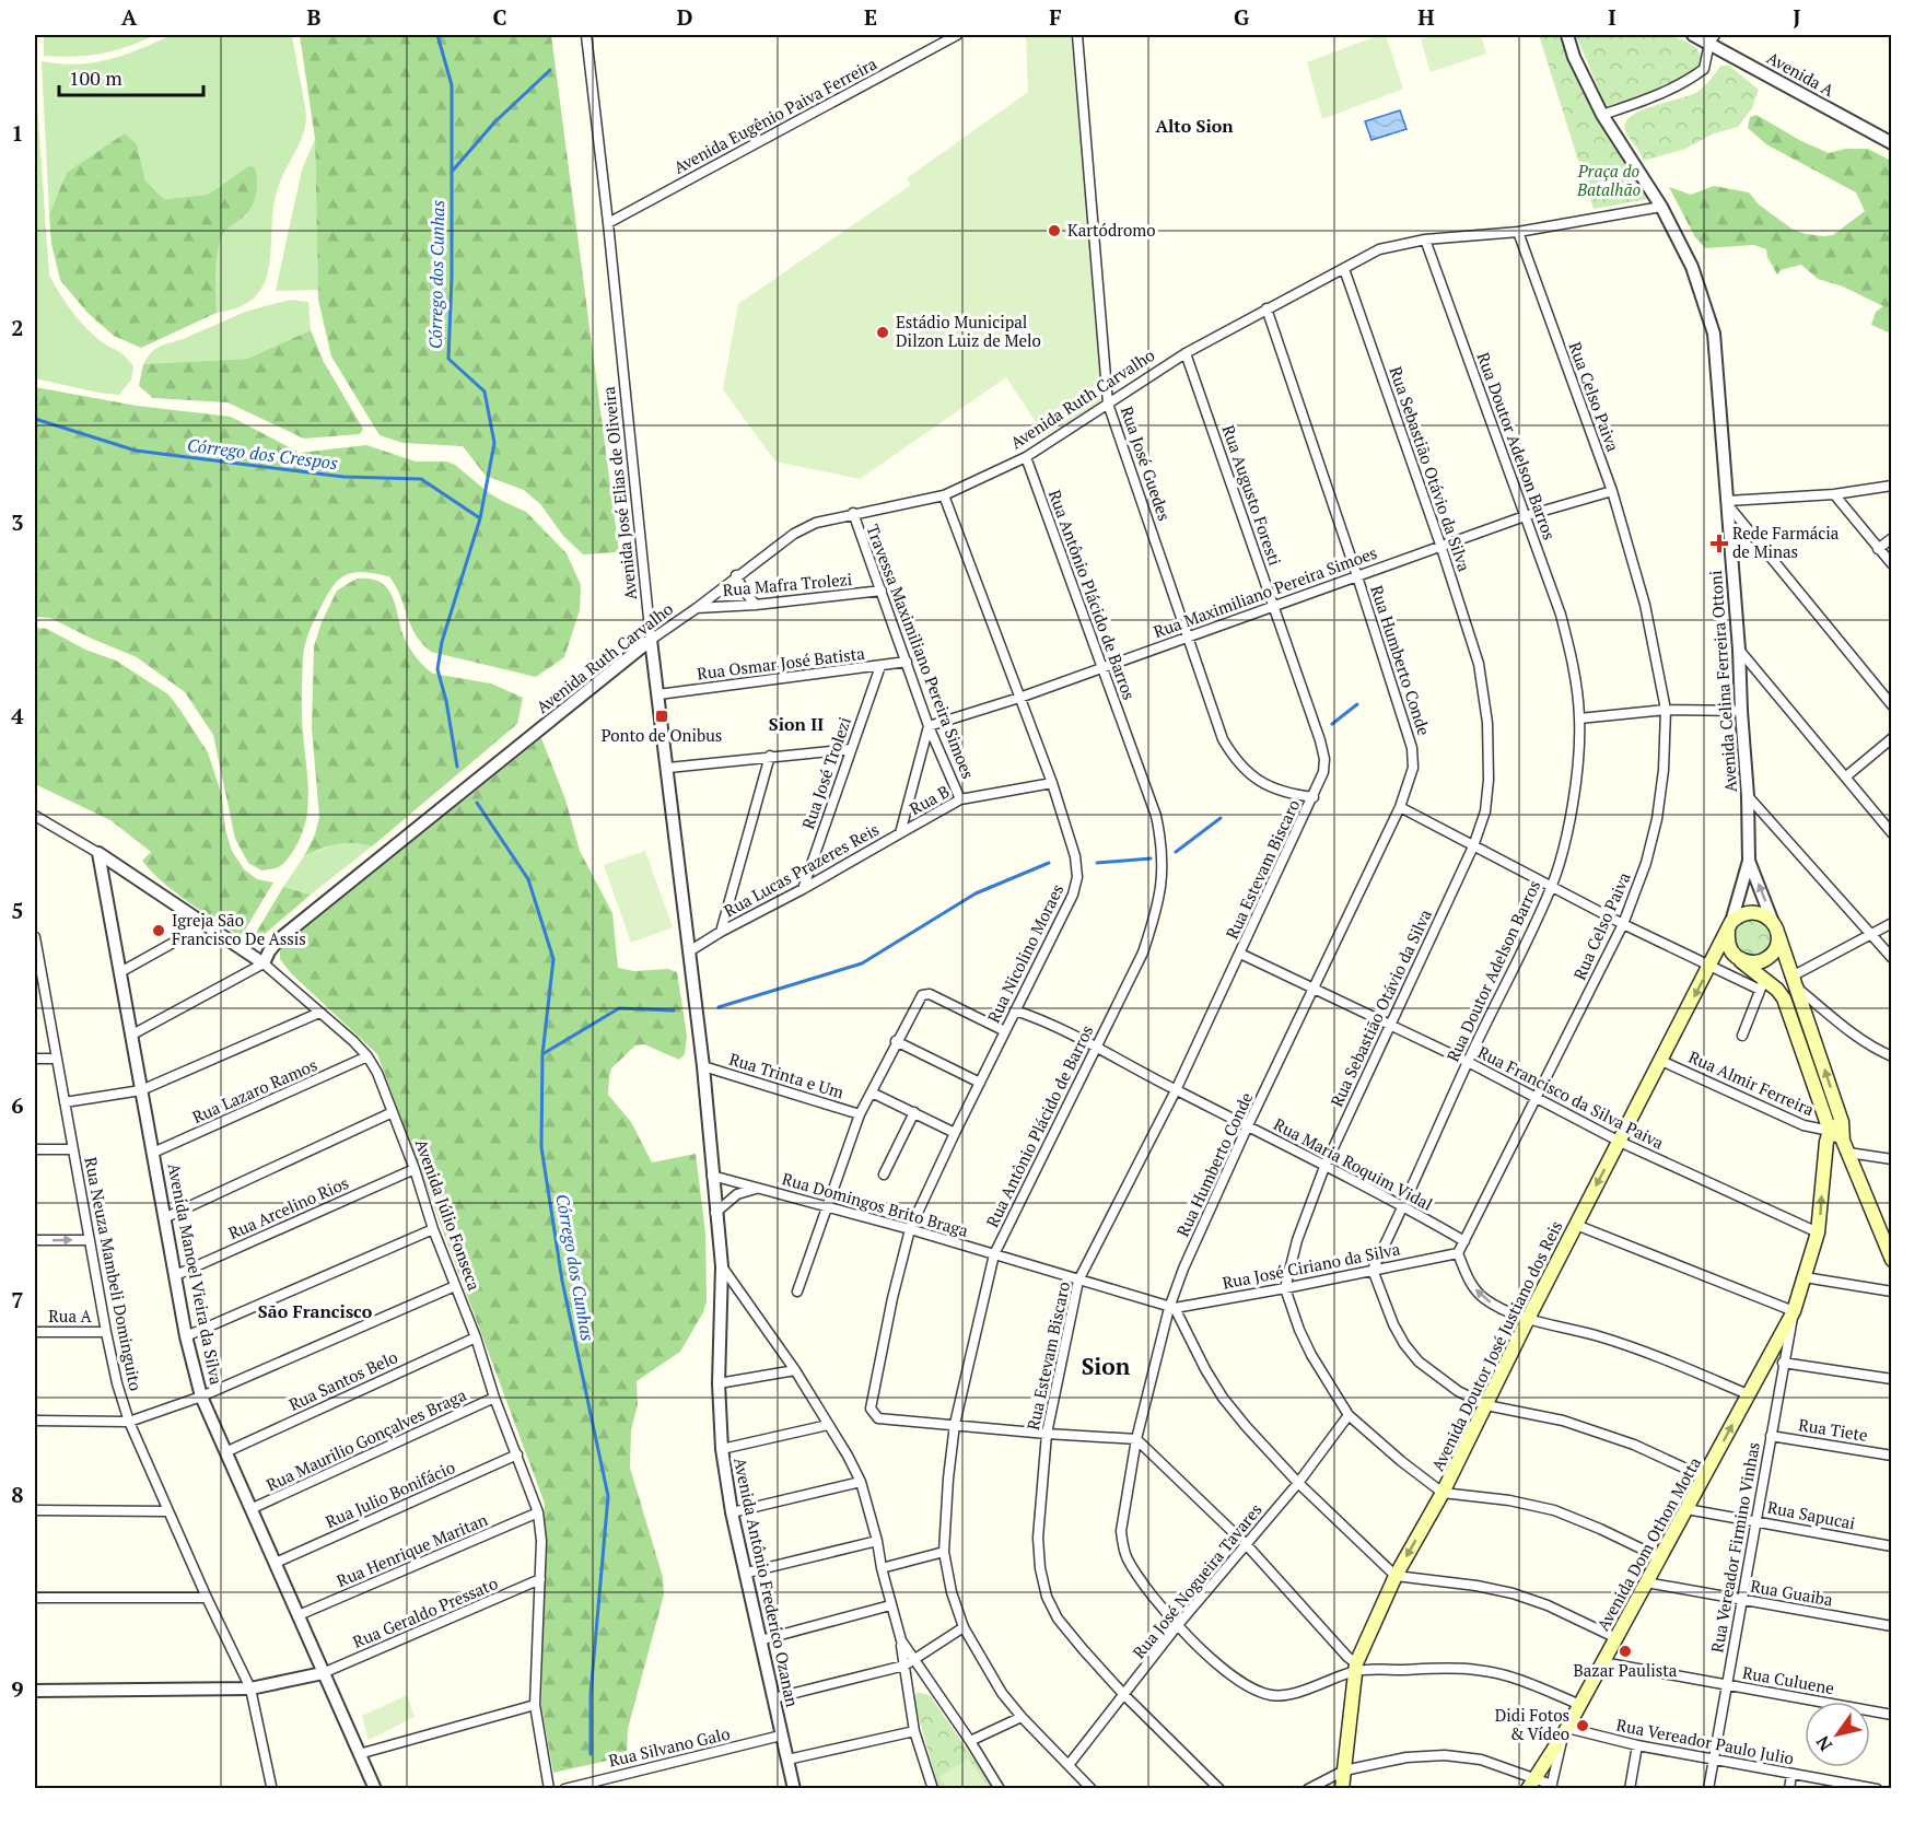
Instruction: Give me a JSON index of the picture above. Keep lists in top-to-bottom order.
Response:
{
  "streets": {
    "main road": ["Avenida Celina Ferreira Ottoni", "Avenida Doutor José Justiano dos Reis", "Avenida Dom Othon Motta"],
    "street": [
      "Avenida A",
      "Avenida Eugênio Paiva Ferreira",
      "Rua Celso Paiva",
      "Avenida Ruth Carvalho",
      "Rua Doutor Adelson Barros",
      "Rua José Guedes",
      "Rua Sebastião Otávio da Silva",
      "Avenida José Elias de Oliveira",
      "Rua Augusto Foresti",
      "Rua Mafra Trolezi",
      "Rua Maximiliano Pereira Simoes",
      "Rua Antônio Plácido de Barros",
      "Travessa Maximiliano Pereira Simoes",
      "Rua Humberto Conde",
      "Rua Osmar José Batista",
      "Rua José Trolezi",
      "Rua B",
      "Rua Estevam Biscaro",
      "Rua Lucas Prazeres Reis",
      "Rua Nicolino Moraes",
      "Rua Trinta e Um",
      "Rua Almir Ferreira",
      "Rua Lazaro Ramos",
      "Rua Francisco da Silva Paiva",
      "Rua Maria Roquim Vidal",
      "Rua Domingos Brito Braga",
      "Rua Arcelino Rios",
      "Avenida Júlio Fonseca",
      "Rua José Ciriano da Silva",
      "Rua Neuza Mambeli Dominguito",
      "Avenida Manoel Vieira da Silva",
      "Rua A",
      "Rua Santos Belo",
      "Rua Tiete",
      "Rua Maurilio Gonçalves Braga",
      "Rua Julio Bonifácio",
      "Rua Sapucai",
      "Rua Vereador Firmino Vinhas",
      "Rua Henrique Maritan",
      "Rua José Nogueira Tavares",
      "Avenida Antônio Frederico Ozanan",
      "Rua Guaiba",
      "Rua Geraldo Pressato",
      "Rua Culuene",
      "Rua Vereador Paulo Julio",
      "Rua Silvano Galo"
    ]
  },
  "crossings": [
    ["Avenida Eugênio Paiva Ferreira", "Avenida José Elias de Oliveira"],
    ["Rua Celso Paiva", "Avenida Ruth Carvalho"],
    ["Rua Celso Paiva", "Rua Maximiliano Pereira Simoes"],
    ["Rua Celso Paiva", "Rua Francisco da Silva Paiva"],
    ["Rua Celso Paiva", "Rua Maria Roquim Vidal"],
    ["Rua Celso Paiva", "Rua José Ciriano da Silva"],
    ["Avenida Ruth Carvalho", "Rua Doutor Adelson Barros"],
    ["Avenida Ruth Carvalho", "Rua José Guedes"],
    ["Avenida Ruth Carvalho", "Rua Sebastião Otávio da Silva"],
    ["Avenida Ruth Carvalho", "Avenida José Elias de Oliveira"],
    ["Avenida Ruth Carvalho", "Rua Augusto Foresti"],
    ["Avenida Ruth Carvalho", "Rua Mafra Trolezi"],
    ["Avenida Ruth Carvalho", "Rua Antônio Plácido de Barros"],
    ["Avenida Ruth Carvalho", "Travessa Maximiliano Pereira Simoes"],
    ["Avenida Ruth Carvalho", "Rua Humberto Conde"],
    ["Avenida Ruth Carvalho", "Avenida Celina Ferreira Ottoni"],
    ["Avenida Ruth Carvalho", "Rua Nicolino Moraes"],
    ["Avenida Ruth Carvalho", "Avenida Júlio Fonseca"],
    ["Rua Doutor Adelson Barros", "Rua Maximiliano Pereira Simoes"],
    ["Rua Doutor Adelson Barros", "Rua Francisco da Silva Paiva"],
    ["Rua Doutor Adelson Barros", "Rua Maria Roquim Vidal"],
    ["Rua Doutor Adelson Barros", "Rua José Ciriano da Silva"],
    ["Rua José Guedes", "Rua Augusto Foresti"],
    ["Rua José Guedes", "Rua Maximiliano Pereira Simoes"],
    ["Rua José Guedes", "Rua Estevam Biscaro"],
    ["Rua Sebastião Otávio da Silva", "Rua Maximiliano Pereira Simoes"],
    ["Rua Sebastião Otávio da Silva", "Rua Francisco da Silva Paiva"],
    ["Rua Sebastião Otávio da Silva", "Rua Maria Roquim Vidal"],
    ["Rua Sebastião Otávio da Silva", "Rua José Ciriano da Silva"],
    ["Avenida José Elias de Oliveira", "Rua Osmar José Batista"],
    ["Avenida José Elias de Oliveira", "Rua Lucas Prazeres Reis"],
    ["Avenida José Elias de Oliveira", "Rua Trinta e Um"],
    ["Avenida José Elias de Oliveira", "Avenida Antônio Frederico Ozanan"],
    ["Rua Augusto Foresti", "Rua Maximiliano Pereira Simoes"],
    ["Rua Augusto Foresti", "Rua Estevam Biscaro"],
    ["Rua Mafra Trolezi", "Travessa Maximiliano Pereira Simoes"],
    ["Rua Maximiliano Pereira Simoes", "Rua Antônio Plácido de Barros"],
    ["Rua Maximiliano Pereira Simoes", "Travessa Maximiliano Pereira Simoes"],
    ["Rua Maximiliano Pereira Simoes", "Rua Humberto Conde"],
    ["Rua Maximiliano Pereira Simoes", "Rua Lucas Prazeres Reis"],
    ["Rua Maximiliano Pereira Simoes", "Rua Nicolino Moraes"],
    ["Rua Antônio Plácido de Barros", "Rua Nicolino Moraes"],
    ["Rua Antônio Plácido de Barros", "Rua Maria Roquim Vidal"],
    ["Rua Antônio Plácido de Barros", "Rua Domingos Brito Braga"],
    ["Rua Antônio Plácido de Barros", "Rua José Nogueira Tavares"],
    ["Travessa Maximiliano Pereira Simoes", "Rua Osmar José Batista"],
    ["Travessa Maximiliano Pereira Simoes", "Rua B"],
    ["Travessa Maximiliano Pereira Simoes", "Rua Lucas Prazeres Reis"],
    ["Rua Humberto Conde", "Rua Francisco da Silva Paiva"],
    ["Rua Humberto Conde", "Rua Maria Roquim Vidal"],
    ["Rua Humberto Conde", "Rua Domingos Brito Braga"],
    ["Rua Humberto Conde", "Rua José Ciriano da Silva"],
    ["Rua Humberto Conde", "Avenida Doutor José Justiano dos Reis"],
    ["Rua Humberto Conde", "Avenida Dom Othon Motta"],
    ["Rua Humberto Conde", "Rua José Nogueira Tavares"],
    ["Rua Osmar José Batista", "Rua José Trolezi"],
    ["Avenida Celina Ferreira Ottoni", "Avenida Doutor José Justiano dos Reis"],
    ["Rua José Trolezi", "Rua Lucas Prazeres Reis"],
    ["Rua B", "Rua Lucas Prazeres Reis"],
    ["Rua B", "Rua Nicolino Moraes"],
    ["Rua Estevam Biscaro", "Rua Francisco da Silva Paiva"],
    ["Rua Estevam Biscaro", "Rua Maria Roquim Vidal"],
    ["Rua Estevam Biscaro", "Rua Domingos Brito Braga"],
    ["Rua Estevam Biscaro", "Rua José Nogueira Tavares"],
    ["Rua Nicolino Moraes", "Rua Maria Roquim Vidal"],
    ["Rua Nicolino Moraes", "Rua Domingos Brito Braga"],
    ["Rua Trinta e Um", "Avenida Antônio Frederico Ozanan"],
    ["Rua Almir Ferreira", "Avenida Doutor José Justiano dos Reis"],
    ["Rua Almir Ferreira", "Avenida Dom Othon Motta"],
    ["Rua Lazaro Ramos", "Avenida Júlio Fonseca"],
    ["Rua Lazaro Ramos", "Avenida Manoel Vieira da Silva"],
    ["Rua Francisco da Silva Paiva", "Avenida Doutor José Justiano dos Reis"],
    ["Rua Francisco da Silva Paiva", "Avenida Dom Othon Motta"],
    ["Rua Domingos Brito Braga", "Rua José Ciriano da Silva"],
    ["Rua Domingos Brito Braga", "Avenida Antônio Frederico Ozanan"],
    ["Rua Arcelino Rios", "Avenida Júlio Fonseca"],
    ["Rua Arcelino Rios", "Avenida Manoel Vieira da Silva"],
    ["Avenida Júlio Fonseca", "Avenida Manoel Vieira da Silva"],
    ["Avenida Júlio Fonseca", "Rua Santos Belo"],
    ["Avenida Júlio Fonseca", "Rua Maurilio Gonçalves Braga"],
    ["Avenida Júlio Fonseca", "Rua Julio Bonifácio"],
    ["Avenida Júlio Fonseca", "Rua Henrique Maritan"],
    ["Avenida Júlio Fonseca", "Rua Geraldo Pressato"],
    ["Rua Neuza Mambeli Dominguito", "Rua A"],
    ["Avenida Manoel Vieira da Silva", "Rua Santos Belo"],
    ["Avenida Manoel Vieira da Silva", "Rua Maurilio Gonçalves Braga"],
    ["Avenida Manoel Vieira da Silva", "Rua Julio Bonifácio"],
    ["Avenida Manoel Vieira da Silva", "Rua Henrique Maritan"],
    ["Avenida Manoel Vieira da Silva", "Rua Geraldo Pressato"],
    ["Rua Tiete", "Rua Vereador Firmino Vinhas"],
    ["Rua Sapucai", "Avenida Dom Othon Motta"],
    ["Rua Sapucai", "Rua Vereador Firmino Vinhas"],
    ["Avenida Dom Othon Motta", "Rua Vereador Firmino Vinhas"],
    ["Avenida Dom Othon Motta", "Rua Guaiba"],
    ["Avenida Dom Othon Motta", "Rua Culuene"],
    ["Avenida Dom Othon Motta", "Rua Vereador Paulo Julio"],
    ["Rua Vereador Firmino Vinhas", "Rua Guaiba"],
    ["Rua Vereador Firmino Vinhas", "Rua Culuene"],
    ["Rua Vereador Firmino Vinhas", "Rua Vereador Paulo Julio"],
    ["Avenida Antônio Frederico Ozanan", "Rua Silvano Galo"]
  ],
  "districts": [
    "Alto Sion",
    "Sion II",
    "São Francisco",
    "Sion"
  ],
  "water": ["Córrego dos Cunhas", "Córrego dos Crespos"],
  "parks": ["Praça do Batalhão"],
  "places": {
    "other": [
      "Kartódromo",
      "Estádio Municipal Dilzon Luiz de Melo",
      "Igreja São Francisco De Assis",
      "Bazar Paulista",
      "Didi Fotos & Vídeo"
    ],
    "health": ["Rede Farmácia de Minas"],
    "transit": ["Ponto de Onibus"]
  },
  "scale_bar": "100 m",
  "north": "bottom left",
  "grid": {
    "columns": [
      "A",
      "B",
      "C",
      "D",
      "E",
      "F",
      "G",
      "H",
      "I",
      "J"
    ],
    "rows": [
      "1",
      "2",
      "3",
      "4",
      "5",
      "6",
      "7",
      "8",
      "9"
    ]
  }
}
